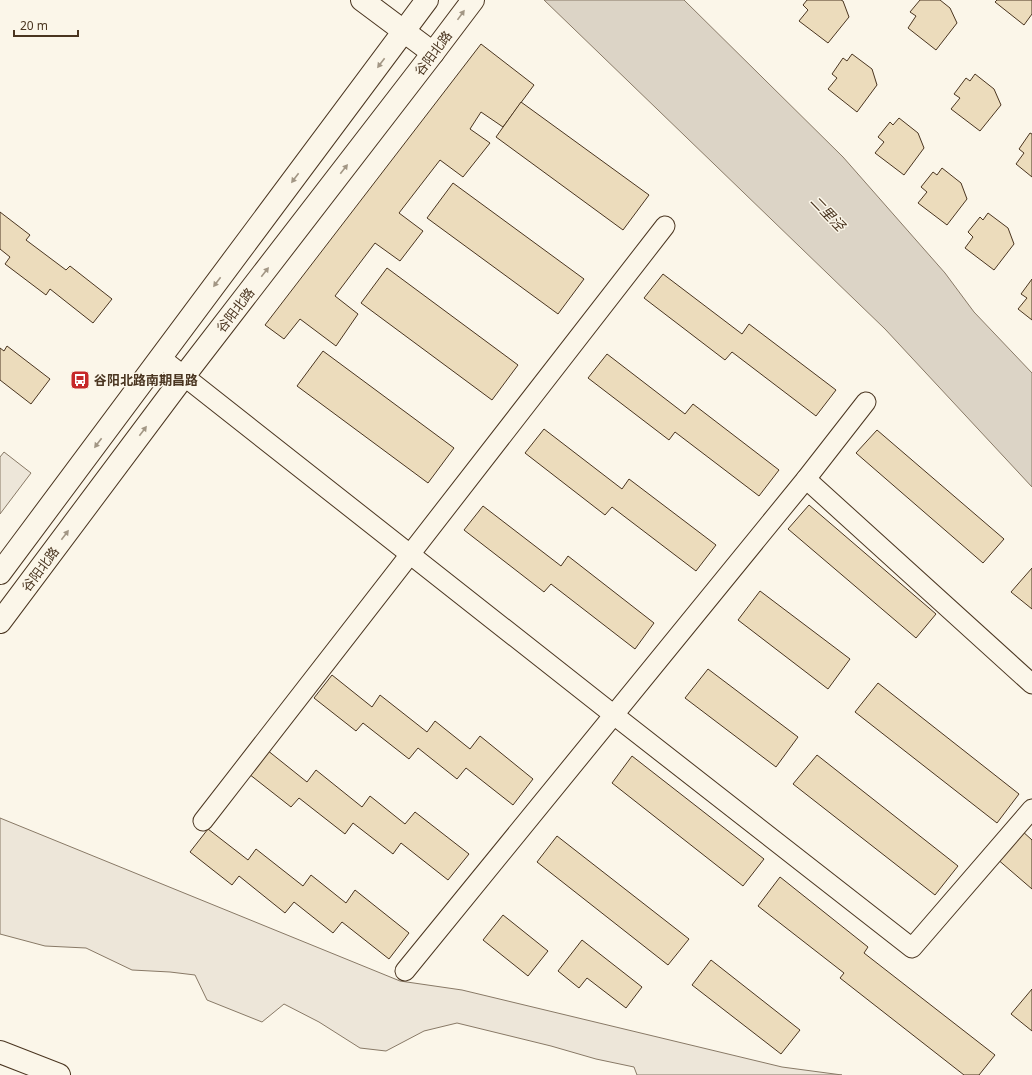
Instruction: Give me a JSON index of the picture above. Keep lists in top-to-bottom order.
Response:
{
  "streets": {
    "main road": ["谷阳北路"]
  },
  "water": ["二里泾"],
  "places": {
    "bus stop": ["谷阳北路南期昌路"]
  },
  "scale_bar": "20 m"
}
